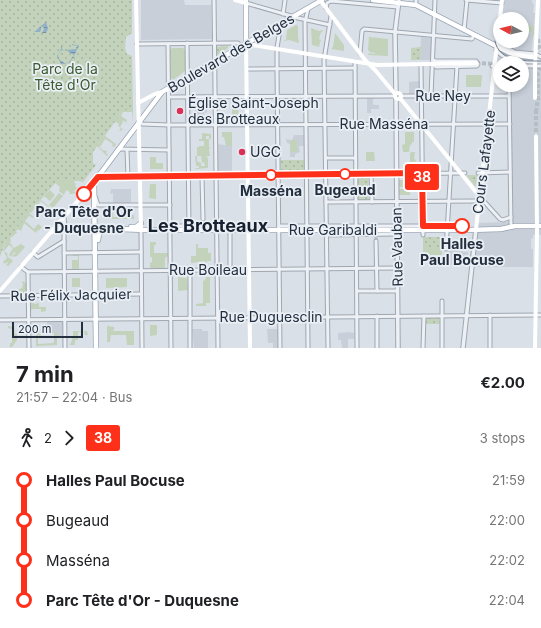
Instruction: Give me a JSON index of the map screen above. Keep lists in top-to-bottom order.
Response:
{
  "streets": {
    "main road": ["Boulevard des Belges", "Cours Lafayette", "Rue Garibaldi"],
    "street": [
      "Rue Ney",
      "Rue Masséna",
      "Rue Vauban",
      "Rue Boileau",
      "Rue Félix Jacquier",
      "Rue Duguesclin"
    ]
  },
  "crossings": [
    ["Boulevard des Belges", "Rue Masséna"],
    ["Boulevard des Belges", "Rue Garibaldi"],
    ["Rue Ney", "Cours Lafayette"],
    ["Rue Ney", "Rue Vauban"],
    ["Rue Masséna", "Cours Lafayette"],
    ["Rue Masséna", "Rue Vauban"],
    ["Cours Lafayette", "Rue Garibaldi"],
    ["Cours Lafayette", "Rue Duguesclin"],
    ["Rue Garibaldi", "Rue Vauban"],
    ["Rue Vauban", "Rue Boileau"],
    ["Rue Vauban", "Rue Duguesclin"]
  ],
  "districts": ["Les Brotteaux"],
  "parks": ["Parc de la Tête d'Or"],
  "places": [
    "Église Saint-Joseph des Brotteaux",
    "UGC",
    "Bugeaud",
    "Masséna",
    "Parc Tête d'Or - Duquesne",
    "Halles Paul Bocuse"
  ],
  "lines": ["bus line 38"],
  "scale_bar": "200 m",
  "north": "left",
  "page": {
    "on_map": "38",
    "scale": "200 m",
    "heading": ["7 min", "21:57 – 22:04 · Bus", "€2.00"],
    "legs": ["2", "38", "3 stops"],
    "list": [
      {
        "name": "Halles Paul Bocuse",
        "value": "21:59"
      },
      {
        "name": "Bugeaud",
        "value": "22:00"
      },
      {
        "name": "Masséna",
        "value": "22:02"
      },
      {
        "name": "Parc Tête d'Or - Duquesne",
        "value": "22:04"
      }
    ]
  }
}
